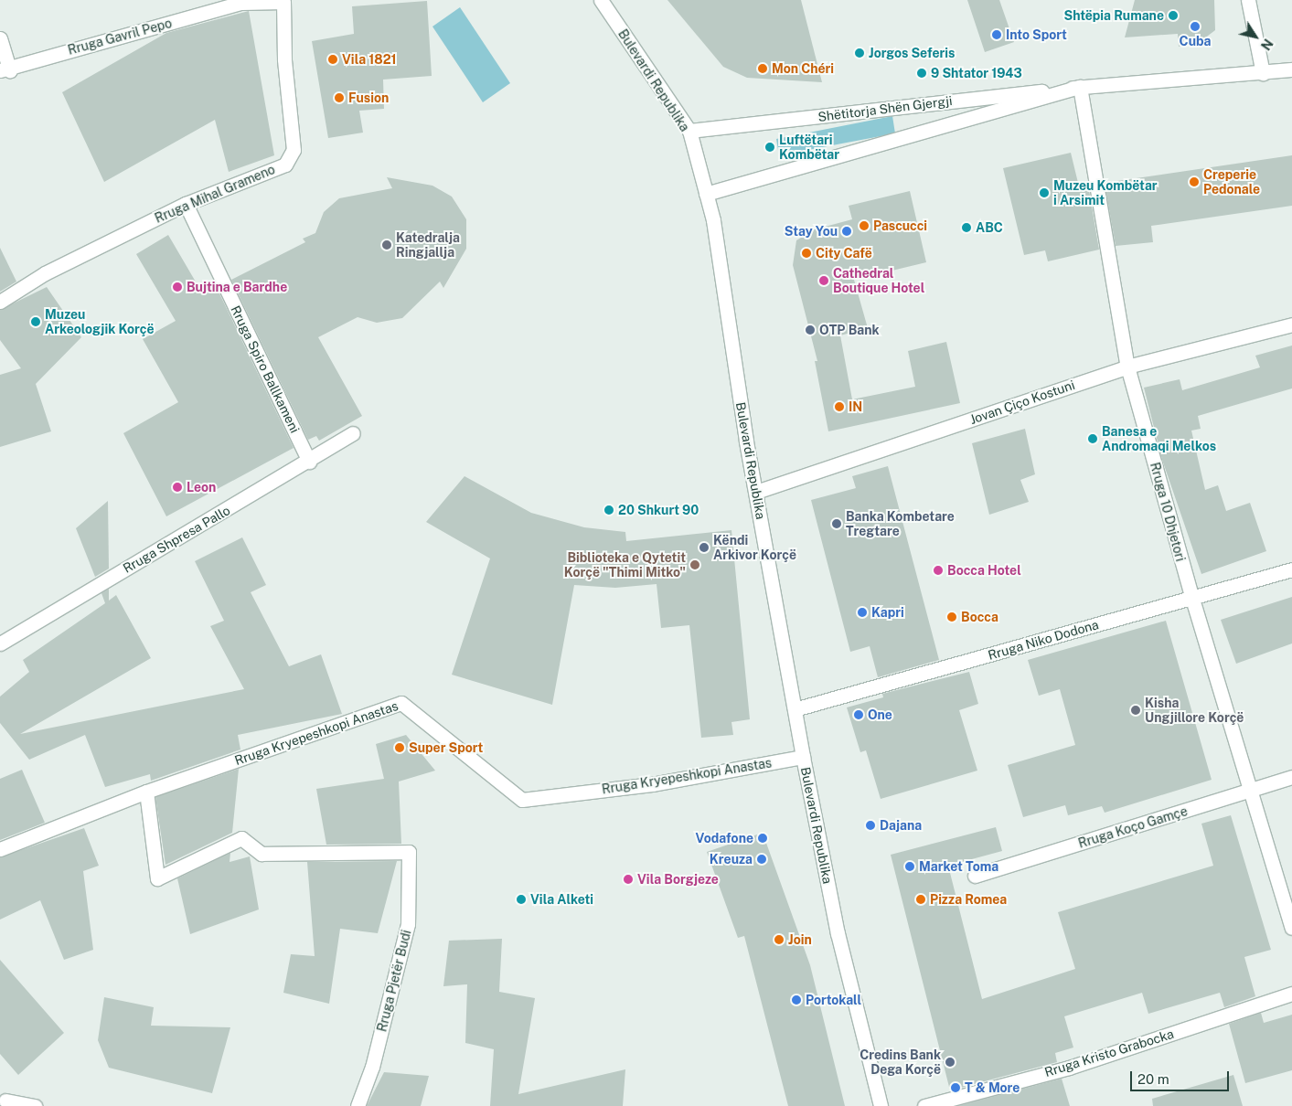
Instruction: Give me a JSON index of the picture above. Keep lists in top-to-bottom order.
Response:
{
  "streets": {
    "street": [
      "Rruga Gavril Pepo",
      "Bulevardi Republika",
      "Shëtitorja Shën Gjergji",
      "Rruga Mihal Grameno",
      "Rruga Spiro Ballkameni",
      "Jovan Çiço Kostuni",
      "Rruga 10 Dhjetori",
      "Rruga Shpresa Pallo",
      "Rruga Niko Dodona",
      "Rruga Kryepeshkopi Anastas",
      "Rruga Koço Gamçe",
      "Rruga Pjetër Budi",
      "Rruga Kristo Grabocka"
    ]
  },
  "crossings": [
    ["Rruga Gavril Pepo", "Rruga Mihal Grameno"],
    ["Bulevardi Republika", "Shëtitorja Shën Gjergji"],
    ["Bulevardi Republika", "Jovan Çiço Kostuni"],
    ["Bulevardi Republika", "Rruga Niko Dodona"],
    ["Bulevardi Republika", "Rruga Kryepeshkopi Anastas"],
    ["Shëtitorja Shën Gjergji", "Rruga 10 Dhjetori"],
    ["Rruga Mihal Grameno", "Rruga Spiro Ballkameni"],
    ["Rruga Spiro Ballkameni", "Rruga Shpresa Pallo"],
    ["Jovan Çiço Kostuni", "Rruga 10 Dhjetori"],
    ["Rruga 10 Dhjetori", "Rruga Niko Dodona"],
    ["Rruga 10 Dhjetori", "Rruga Koço Gamçe"],
    ["Rruga Kryepeshkopi Anastas", "Rruga Pjetër Budi"]
  ],
  "places": [
    "Shtëpia Rumane",
    "Cuba",
    "Into Sport",
    "Jorgos Seferis",
    "Vila 1821",
    "Mon Chéri",
    "9 Shtator 1943",
    "Fusion",
    "Luftëtari Kombëtar",
    "Creperie Pedonale",
    "Muzeu Kombëtar i Arsimit",
    "Pascucci",
    "ABC",
    "Stay You",
    "Katedralja Ringjallja",
    "City Cafë",
    "Cathedral Boutique Hotel",
    "Bujtina e Bardhe",
    "Muzeu Arkeologjik Korçë",
    "OTP Bank",
    "IN",
    "Banesa e Andromaqi Melkos",
    "Leon",
    "20 Shkurt 90",
    "Banka Kombetare Tregtare",
    "Këndi Arkivor Korçë",
    "Biblioteka e Qytetit Korçë \"Thimi Mitko\"",
    "Bocca Hotel",
    "Kapri",
    "Bocca",
    "Kisha Ungjillore Korçë",
    "One",
    "Super Sport",
    "Dajana",
    "Vodafone",
    "Kreuza",
    "Market Toma",
    "Vila Borgjeze",
    "Vila Alketi",
    "Pizza Romea",
    "Join",
    "Portokall",
    "Credins Bank Dega Korçë",
    "T & More"
  ],
  "scale_bar": "20 m",
  "north": "bottom right"
}
